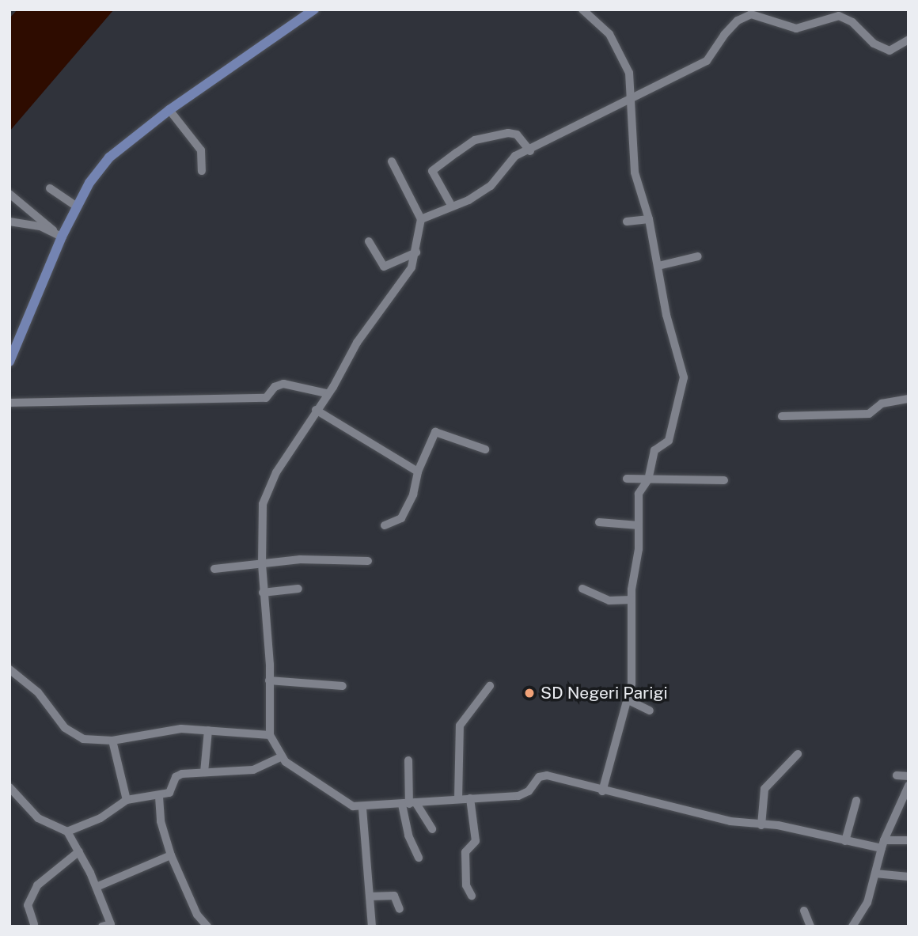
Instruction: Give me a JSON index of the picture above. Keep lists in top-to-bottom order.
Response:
{
  "places": ["SD Negeri Parigi"]
}
